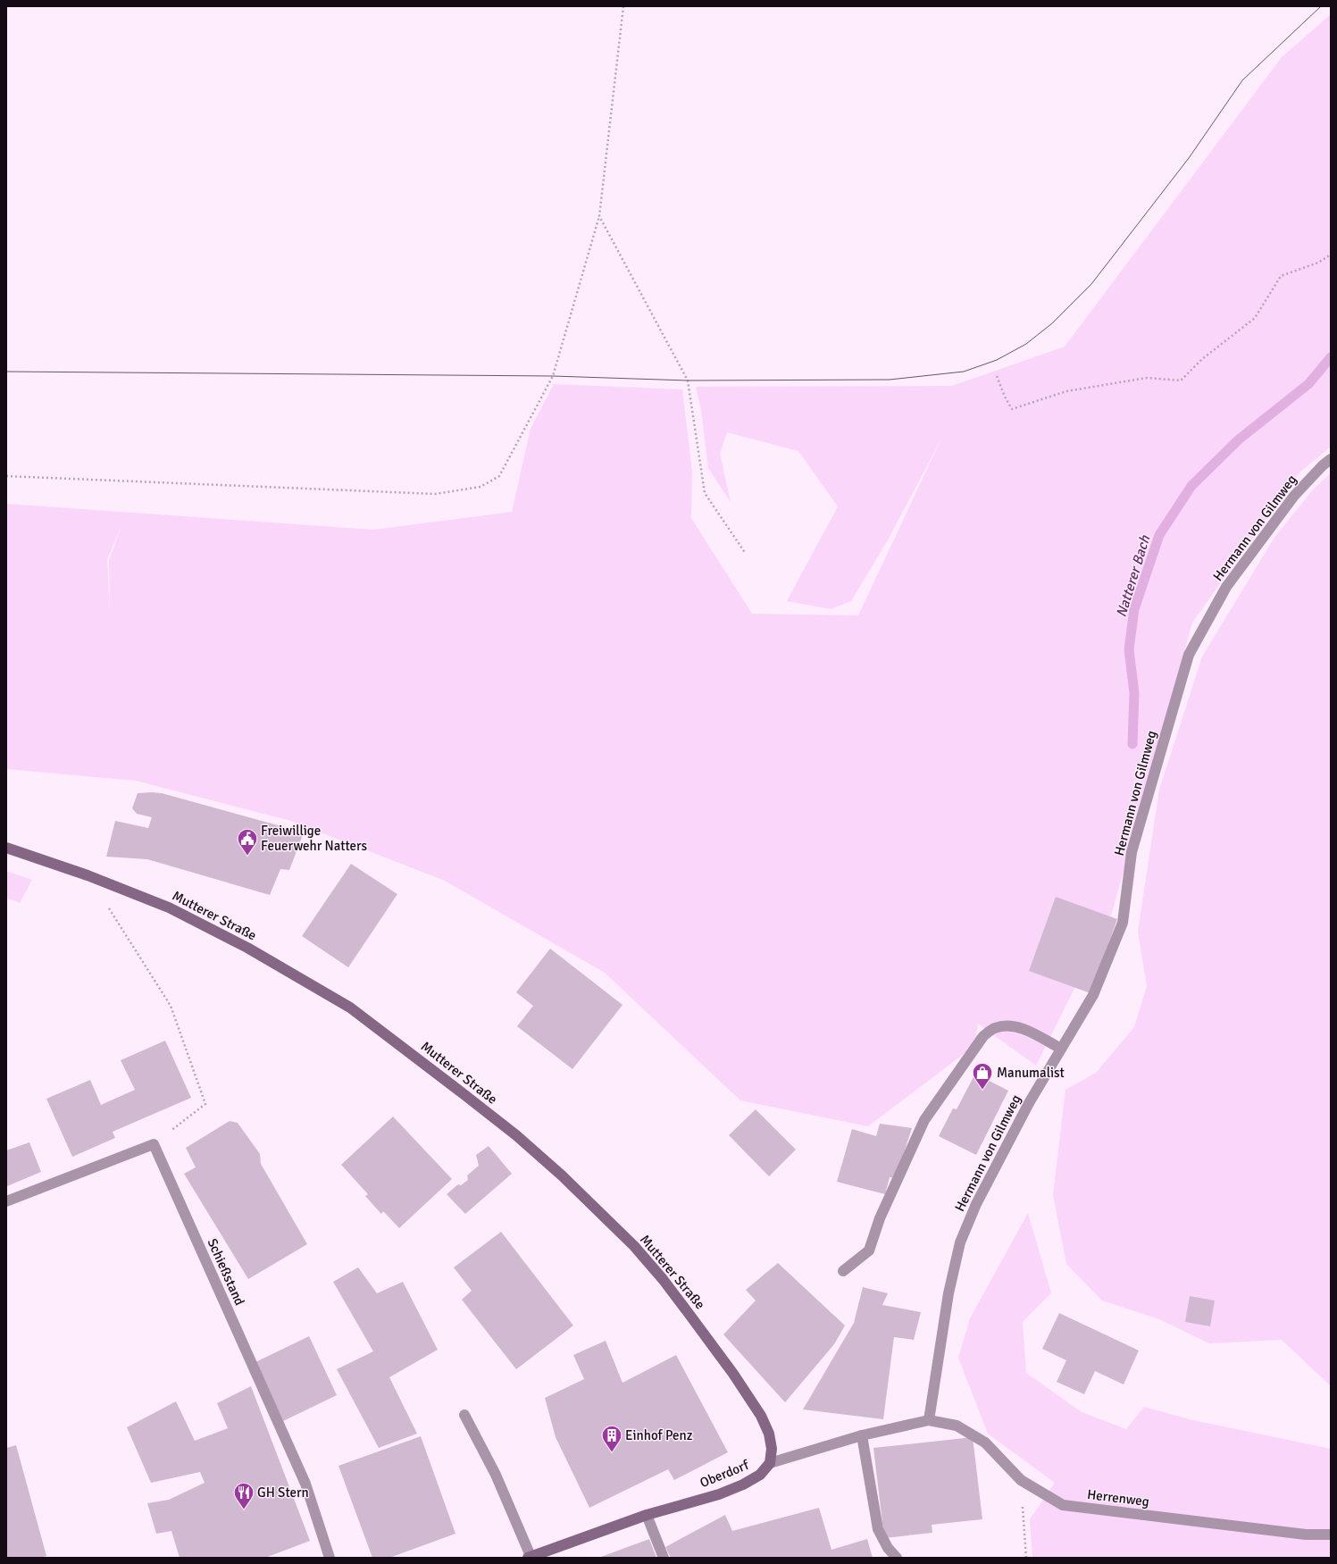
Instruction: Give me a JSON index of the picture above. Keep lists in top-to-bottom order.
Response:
{
  "streets": {
    "street": [
      "Hermann von Gilmweg",
      "Mutterer Straße",
      "Schießstand",
      "Oberdorf",
      "Herrenweg"
    ]
  },
  "crossings": [
    ["Hermann von Gilmweg", "Herrenweg"],
    ["Mutterer Straße", "Oberdorf"]
  ],
  "water": ["Natterer Bach"],
  "places": {
    "public building": ["Freiwillige Feuerwehr Natters"],
    "shop": ["Manumalist"],
    "building": ["Einhof Penz"],
    "restaurant": ["GH Stern"]
  }
}
